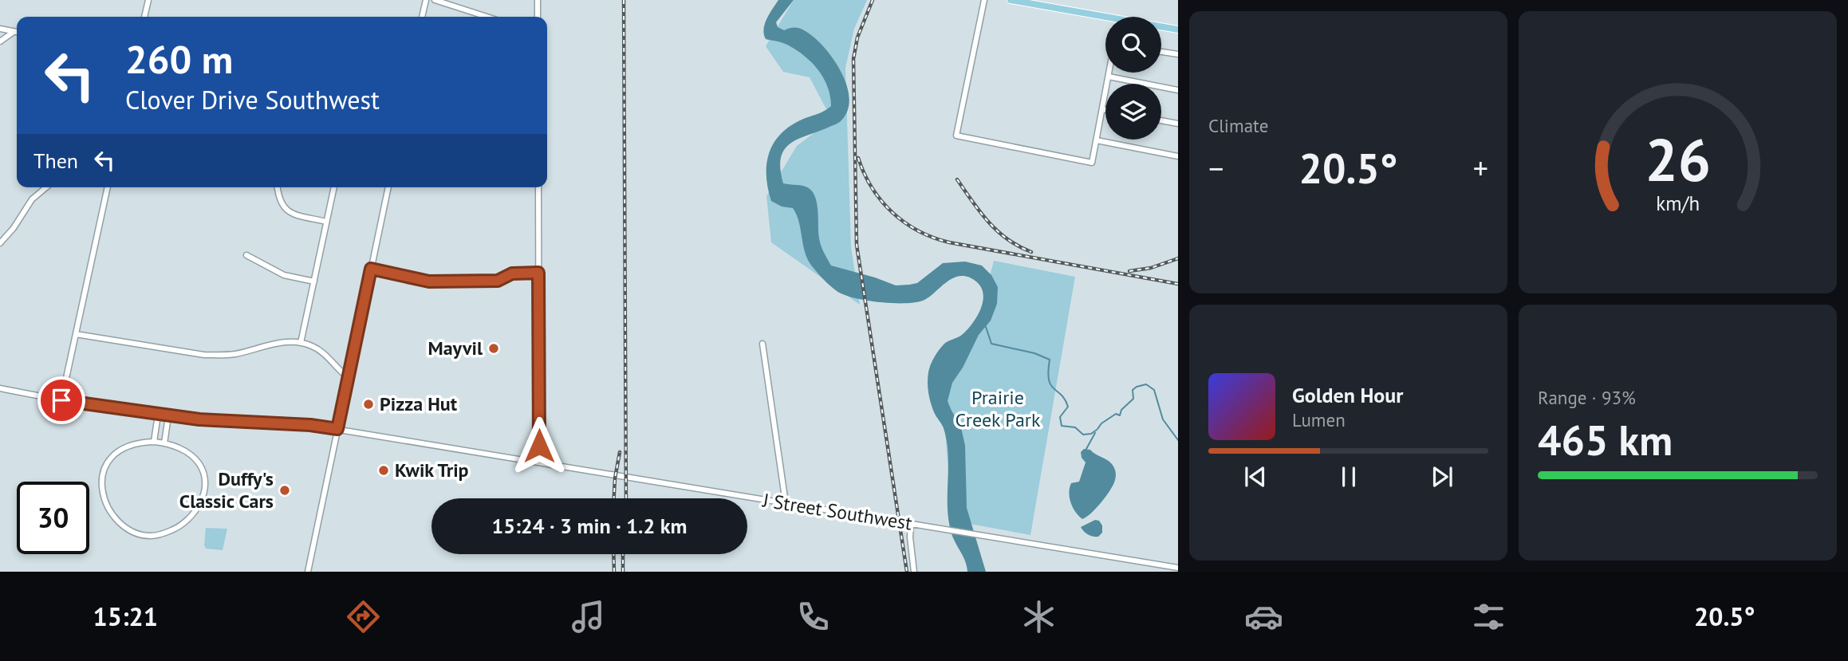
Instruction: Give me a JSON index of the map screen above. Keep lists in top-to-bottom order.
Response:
{
  "streets": {
    "street": ["J Street Southwest"]
  },
  "parks": ["Prairie Creek Park"],
  "places": [
    "Mayvil",
    "Pizza Hut",
    "Kwik Trip",
    "Duffy's Classic Cars"
  ],
  "page": {
    "tile": [
      "Climate",
      ["Range · 93%", "465 km"]
    ],
    "turn": ["260 m", "Clover Drive Southwest"],
    "then": "Then",
    "heat": ["−", "20.5°", "+"],
    "song": ["Golden Hour", "Lumen"],
    "limit": "30",
    "trip": "15:24 · 3 min · 1.2 km",
    "tabs": ["15:21", "20.5°"],
    "gauge": ["26", "km/h"]
  }
}
